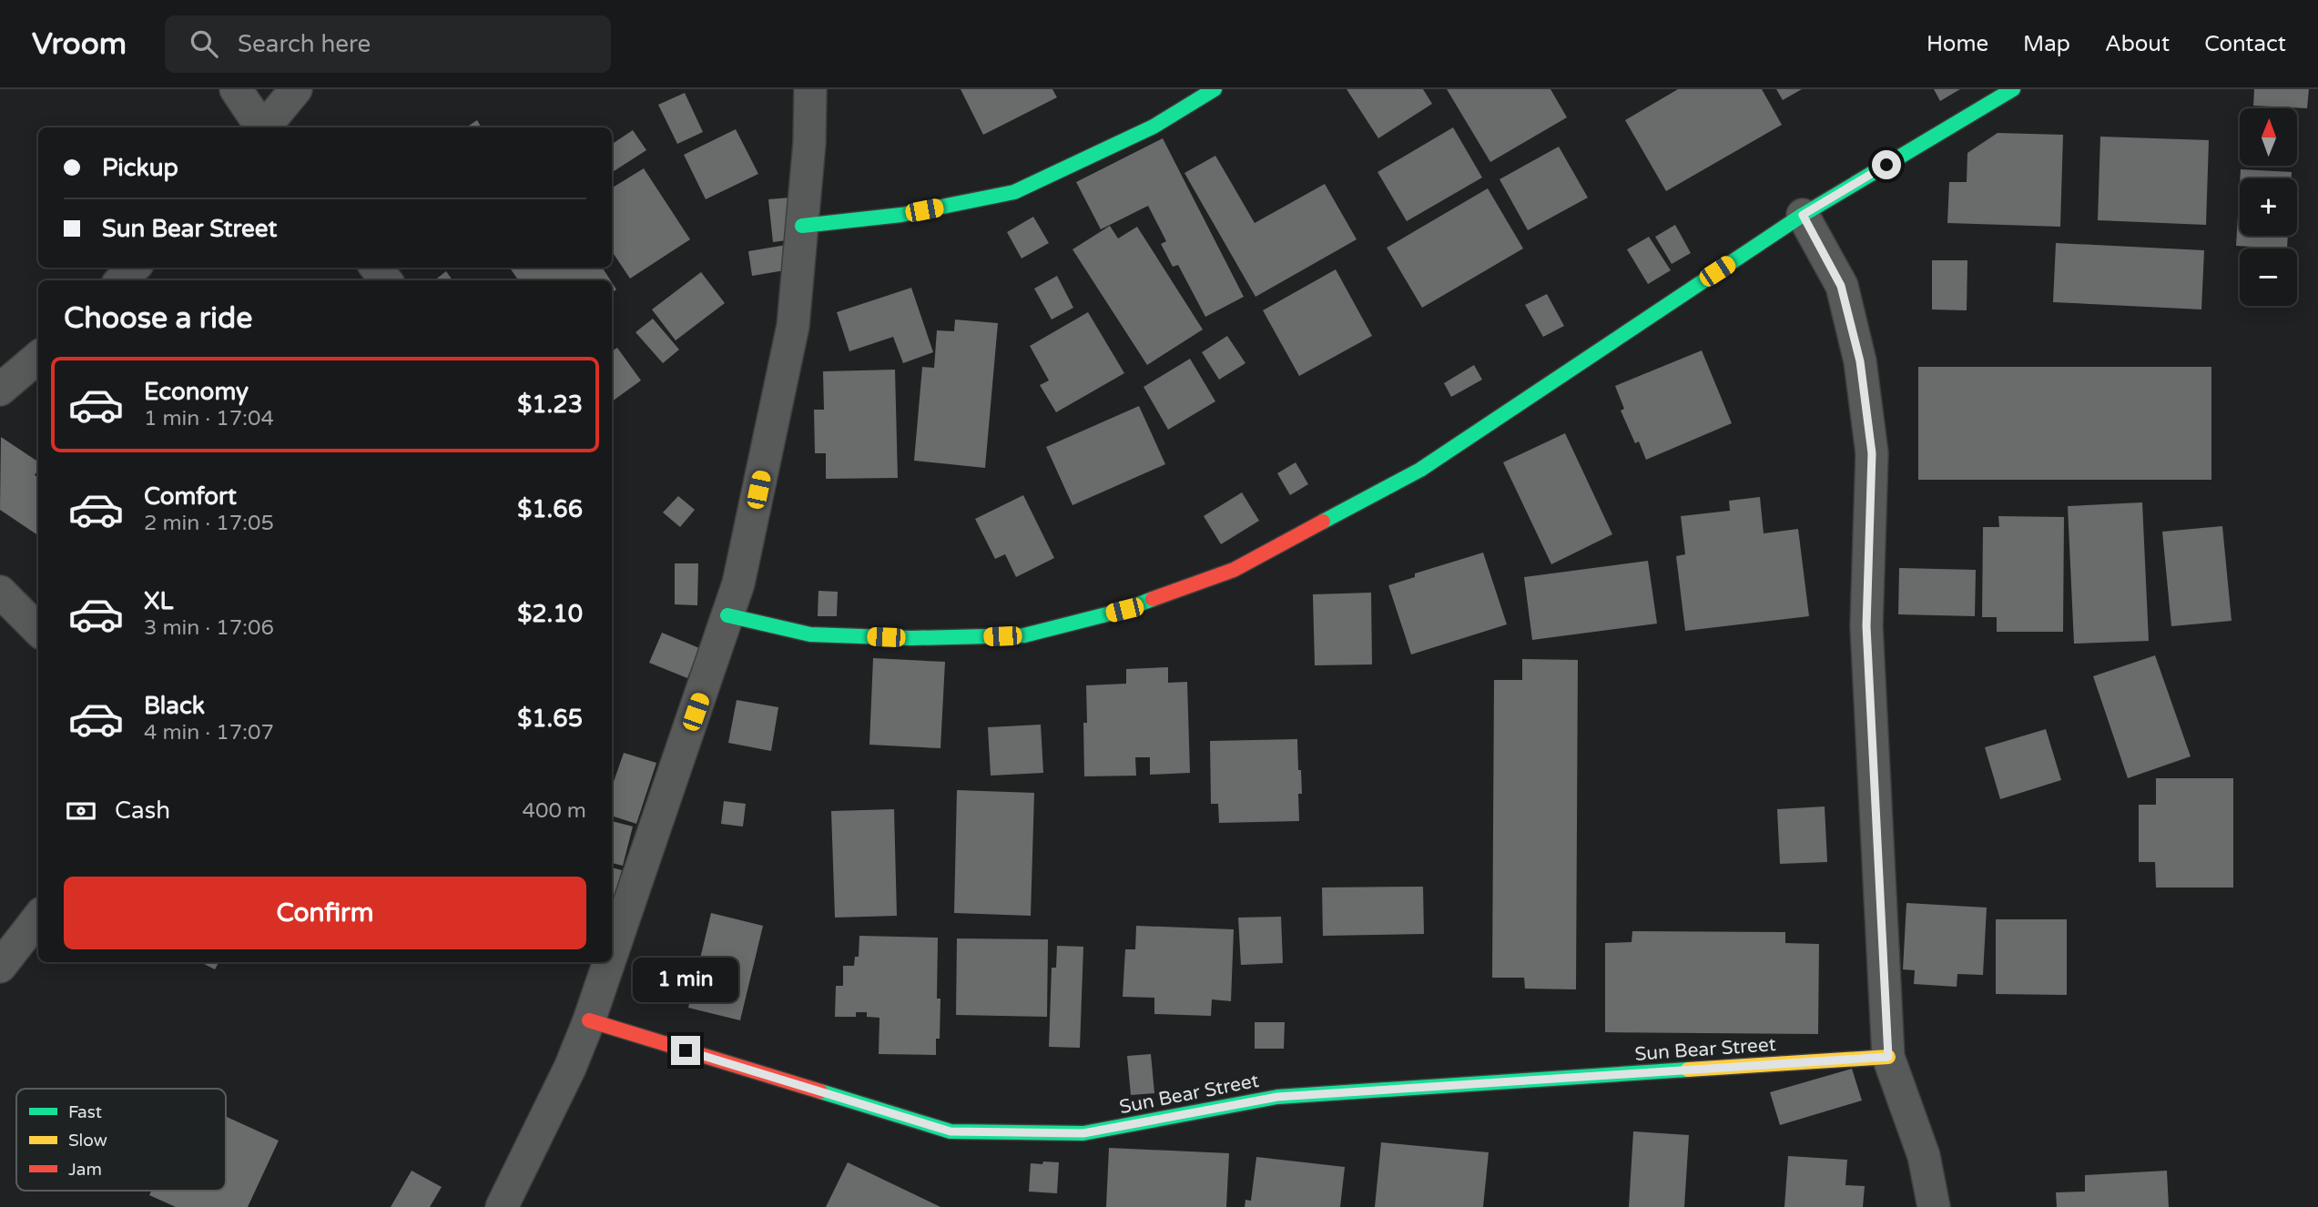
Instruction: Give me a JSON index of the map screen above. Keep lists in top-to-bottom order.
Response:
{
  "streets": {
    "street": ["Sun Bear Street"]
  },
  "legend": ["Fast", "Slow", "Jam"],
  "north": "top",
  "page": {
    "header": "Vroom",
    "search": "Search here",
    "nav": [
      "Home",
      "Map",
      "About",
      "Contact"
    ],
    "map_buttons": ["+", "−"],
    "banner": ["Pickup", "Sun Bear Street"],
    "heading": "Choose a ride",
    "list": [
      {
        "name": "Economy",
        "note": "1 min · 17:04",
        "value": "$1.23"
      },
      {
        "name": "Comfort",
        "note": "2 min · 17:05",
        "value": "$1.66"
      },
      {
        "name": "XL",
        "note": "3 min · 17:06",
        "value": "$2.10"
      },
      {
        "name": "Black",
        "note": "4 min · 17:07",
        "value": "$1.65"
      }
    ],
    "pay": ["Cash", "400 m"],
    "buttons": "Confirm",
    "bubble": "1 min"
  }
}
